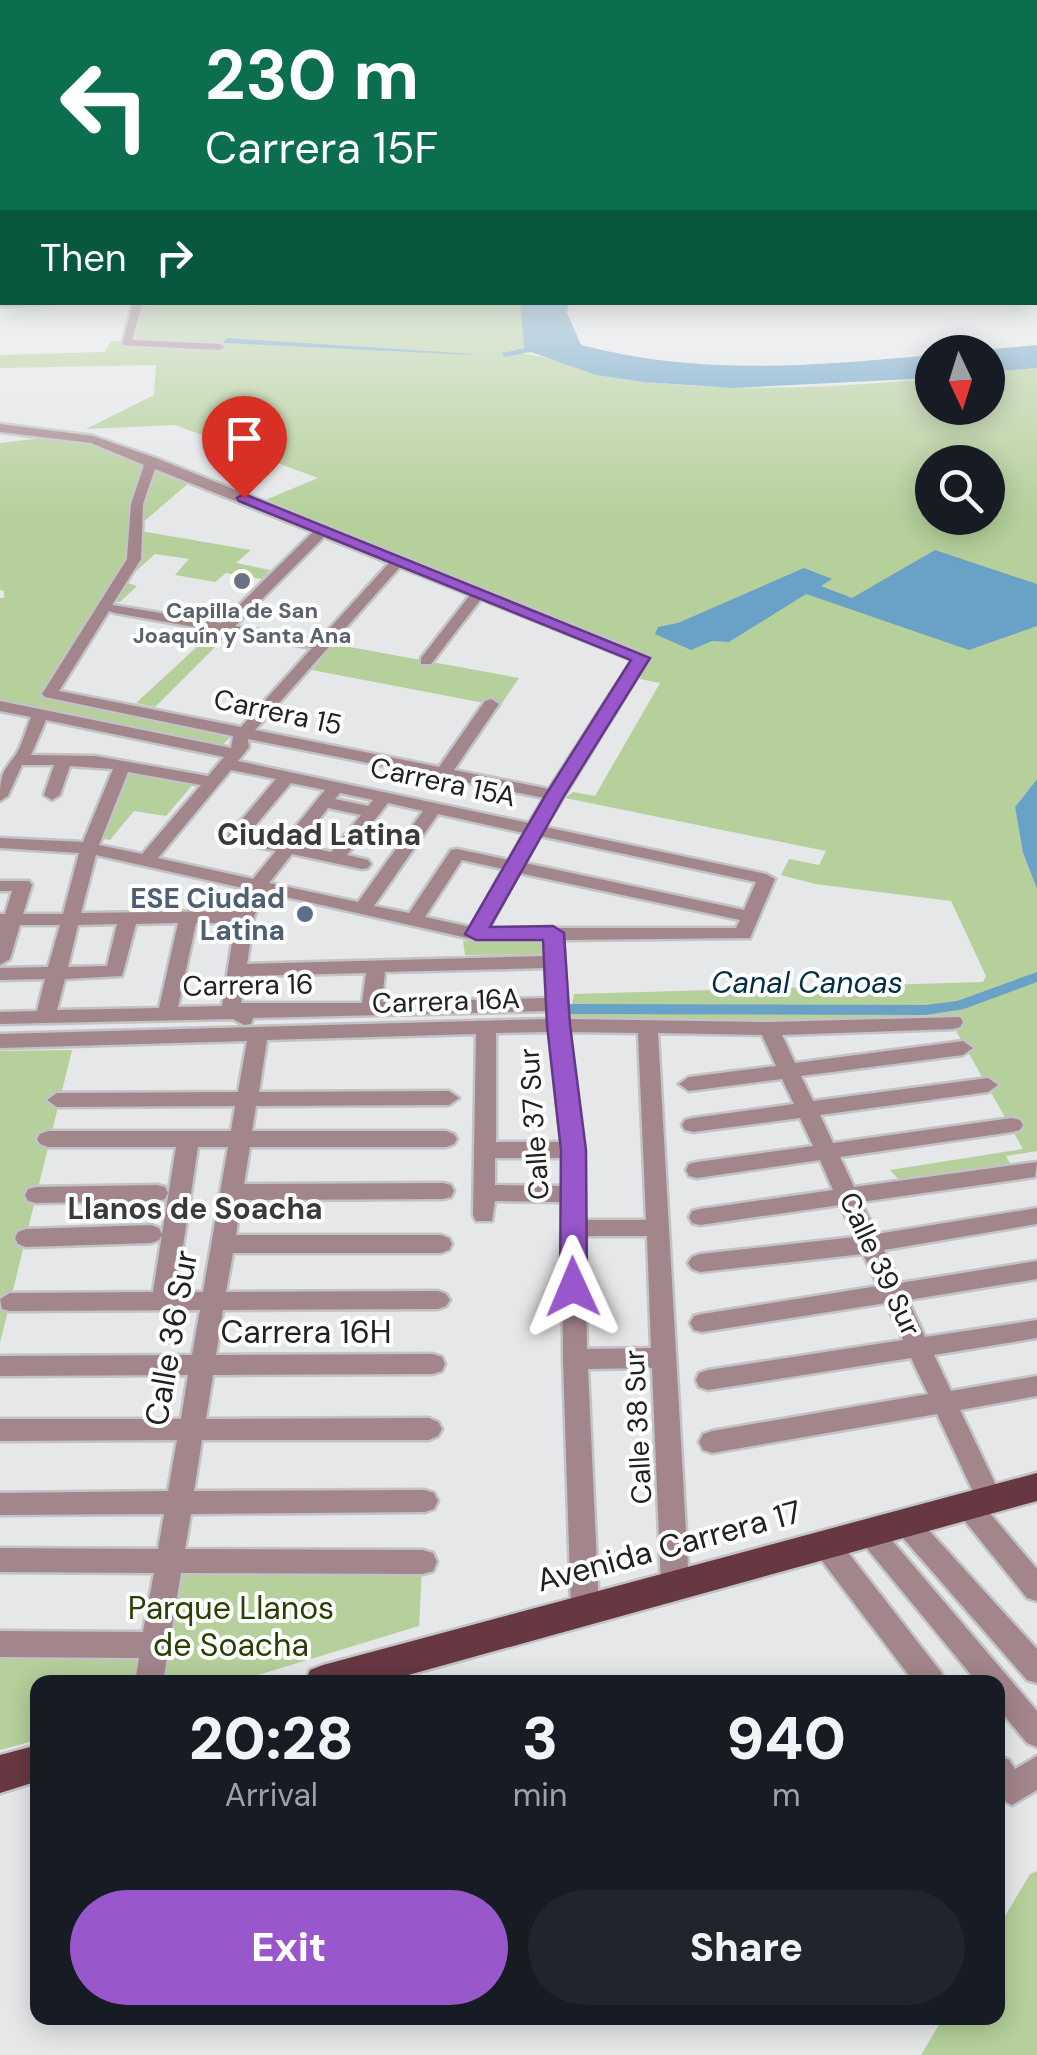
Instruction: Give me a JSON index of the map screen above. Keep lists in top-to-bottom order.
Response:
{
  "streets": {
    "main road": ["Avenida Carrera 17"],
    "street": [
      "Carrera 15",
      "Carrera 15A",
      "Carrera 16",
      "Carrera 16A",
      "Calle 37 Sur",
      "Calle 39 Sur",
      "Carrera 16H",
      "Calle 36 Sur",
      "Calle 38 Sur"
    ]
  },
  "crossings": [
    ["Carrera 16", "Carrera 16A"],
    ["Carrera 16", "Calle 37 Sur"],
    ["Carrera 16A", "Calle 37 Sur"],
    ["Carrera 16A", "Calle 39 Sur"],
    ["Carrera 16A", "Calle 36 Sur"],
    ["Carrera 16A", "Calle 38 Sur"],
    ["Calle 37 Sur", "Avenida Carrera 17"],
    ["Calle 39 Sur", "Avenida Carrera 17"],
    ["Carrera 16H", "Calle 36 Sur"],
    ["Calle 38 Sur", "Avenida Carrera 17"]
  ],
  "districts": ["Ciudad Latina", "Llanos de Soacha"],
  "water": ["Canal Canoas"],
  "parks": ["Parque Llanos de Soacha"],
  "places": ["Capilla de San Joaquín y Santa Ana", "ESE Ciudad Latina"],
  "north": "bottom",
  "page": {
    "turn": ["230 m", "Carrera 15F"],
    "then": "Then",
    "eta": [
      "20:28",
      "Arrival",
      "3",
      "min",
      "940",
      "m"
    ],
    "buttons": ["Exit", "Share"]
  }
}
